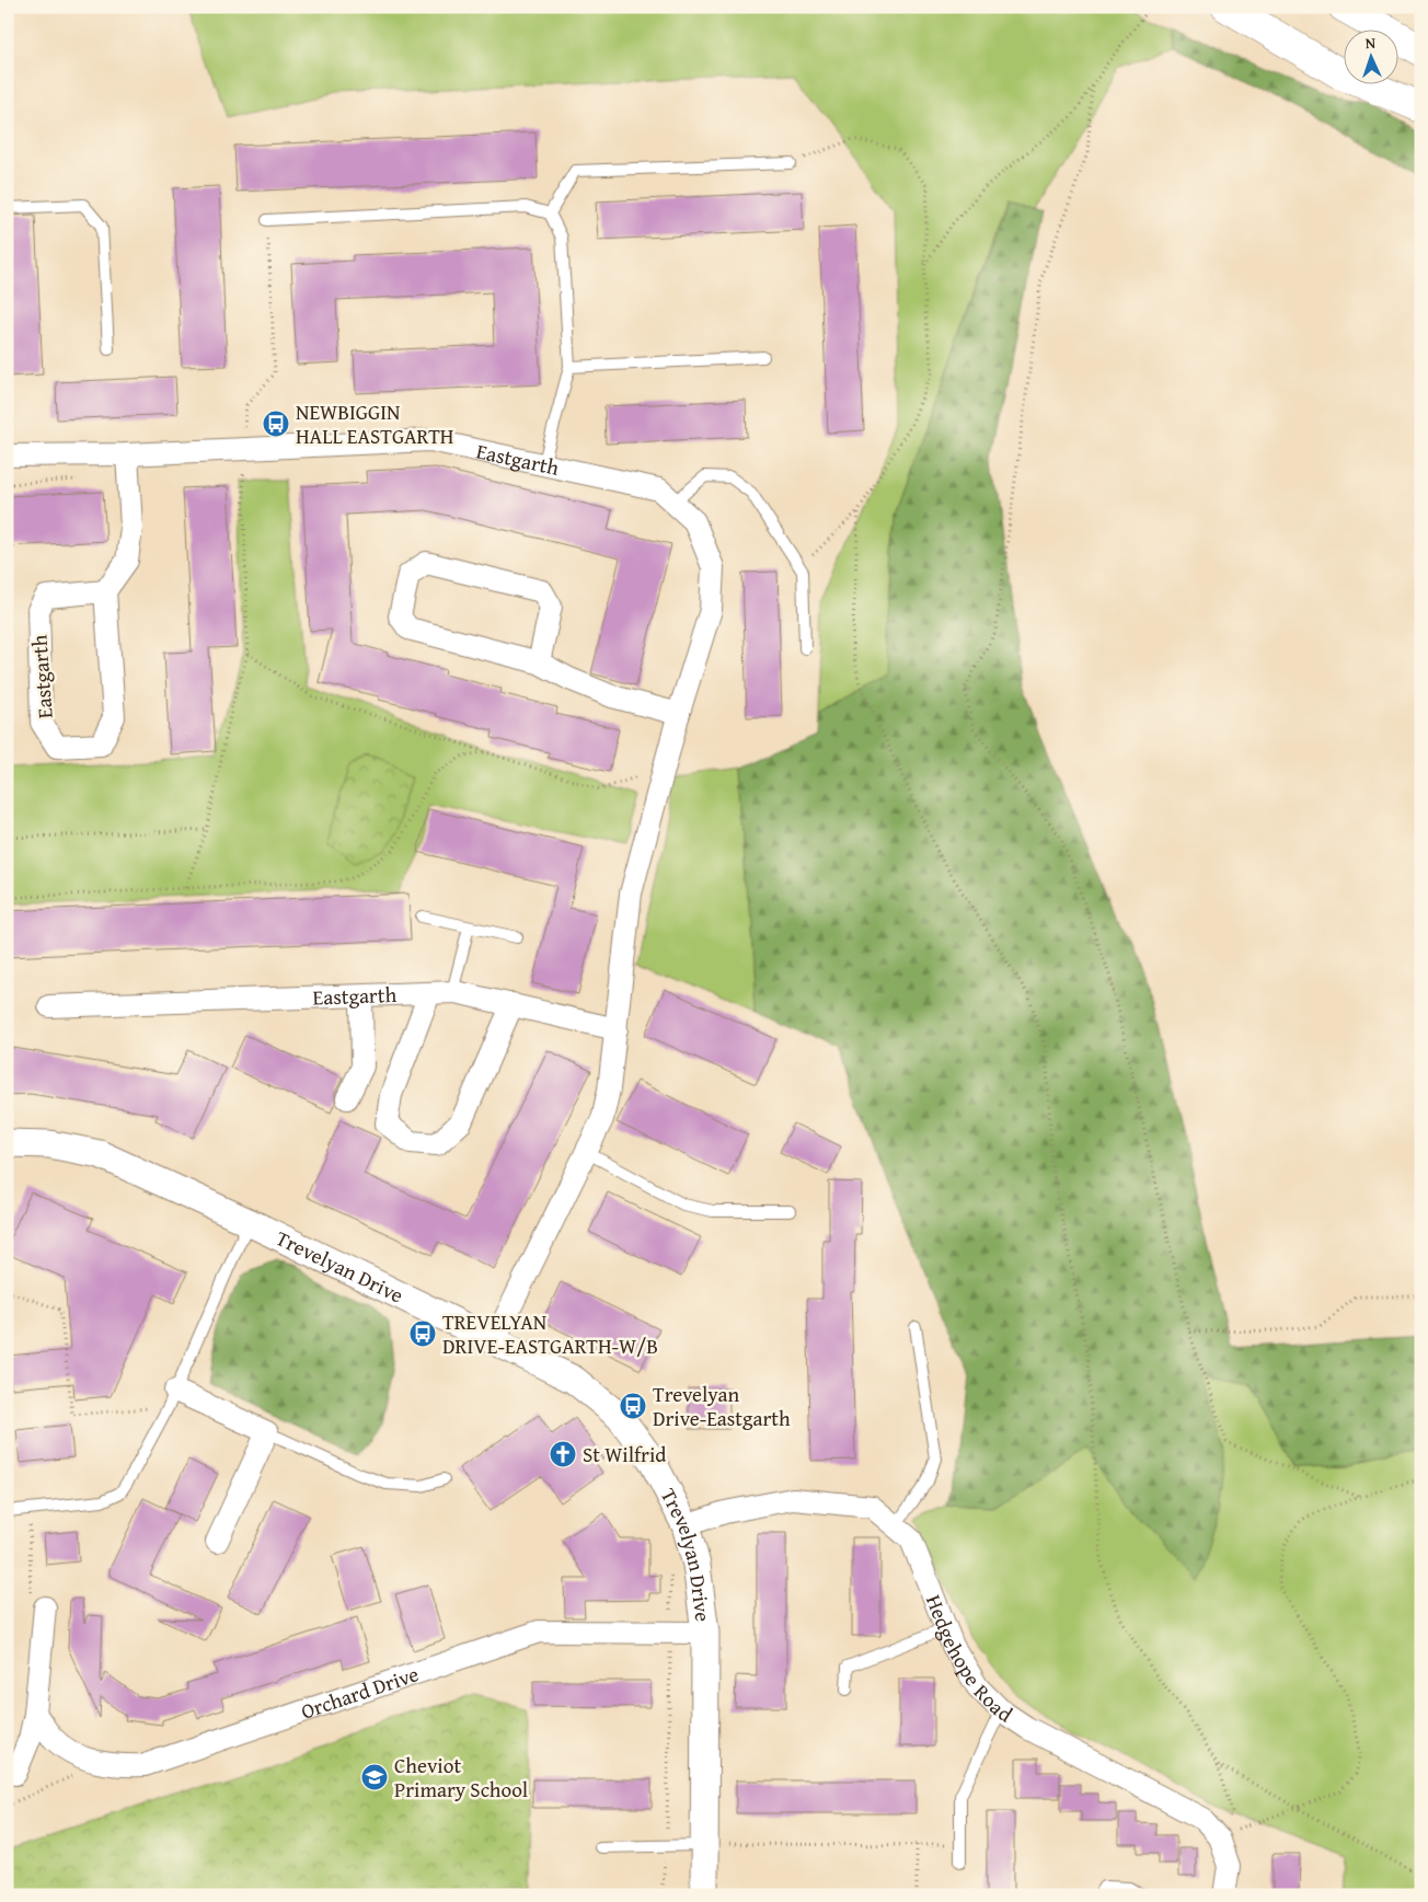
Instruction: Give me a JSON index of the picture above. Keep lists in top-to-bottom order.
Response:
{
  "streets": {
    "street": [
      "Eastgarth",
      "Trevelyan Drive",
      "Hedgehope Road",
      "Orchard Drive"
    ]
  },
  "crossings": [
    ["Eastgarth", "Trevelyan Drive"],
    ["Trevelyan Drive", "Hedgehope Road"],
    ["Trevelyan Drive", "Orchard Drive"]
  ],
  "places": {
    "bus stop": ["NEWBIGGIN HALL EASTGARTH", "TREVELYAN DRIVE-EASTGARTH-W/B", "Trevelyan Drive-Eastgarth"],
    "church": ["St Wilfrid"],
    "school or university": ["Cheviot Primary School"]
  },
  "north": "top"
}
